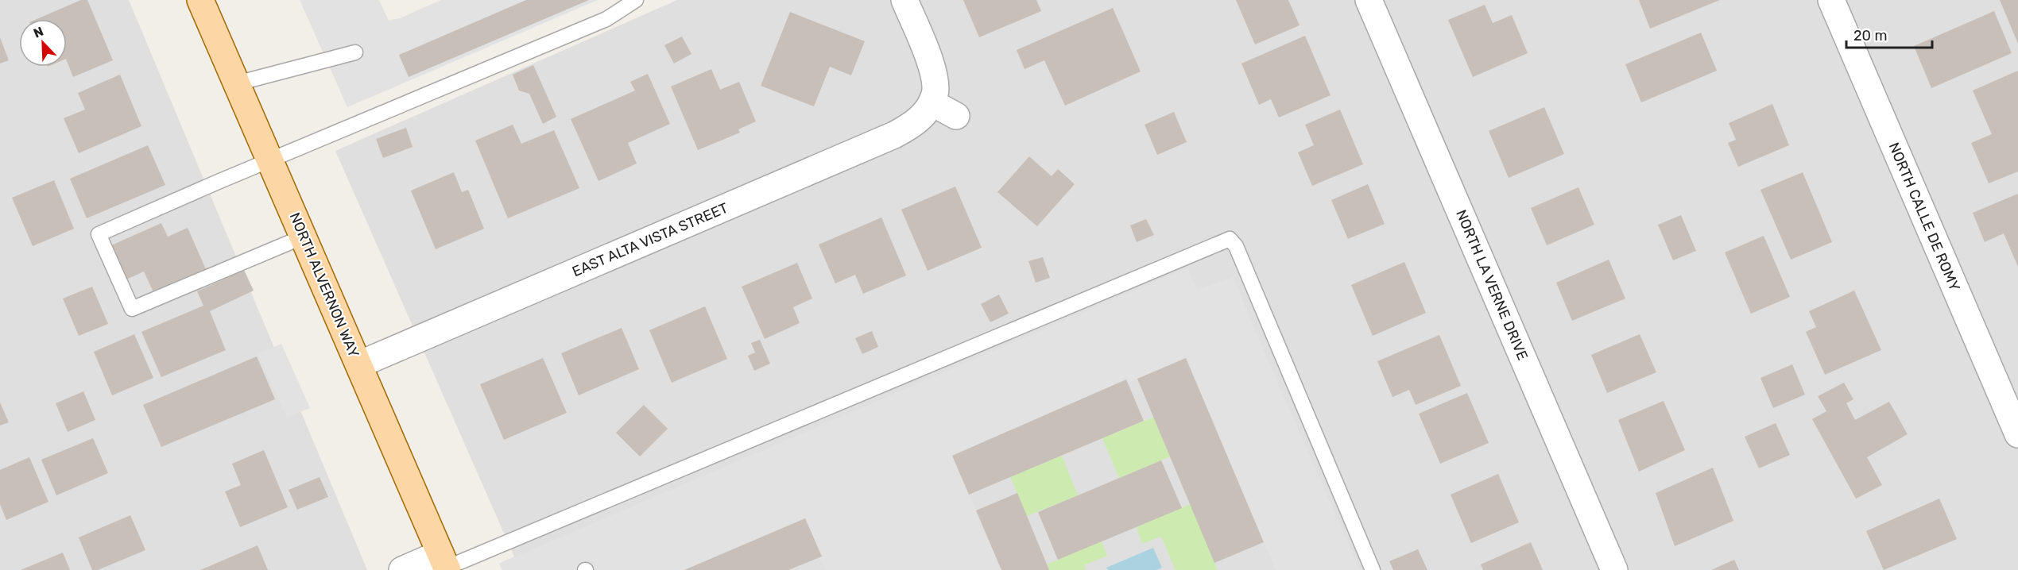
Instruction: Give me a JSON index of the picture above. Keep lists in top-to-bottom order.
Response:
{
  "streets": {
    "main road": ["NORTH ALVERNON WAY"],
    "street": ["NORTH CALLE DE ROMY", "EAST ALTA VISTA STREET", "NORTH LA VERNE DRIVE"]
  },
  "crossings": [
    ["EAST ALTA VISTA STREET", "NORTH ALVERNON WAY"]
  ],
  "scale_bar": "20 m",
  "north": "top left"
}
